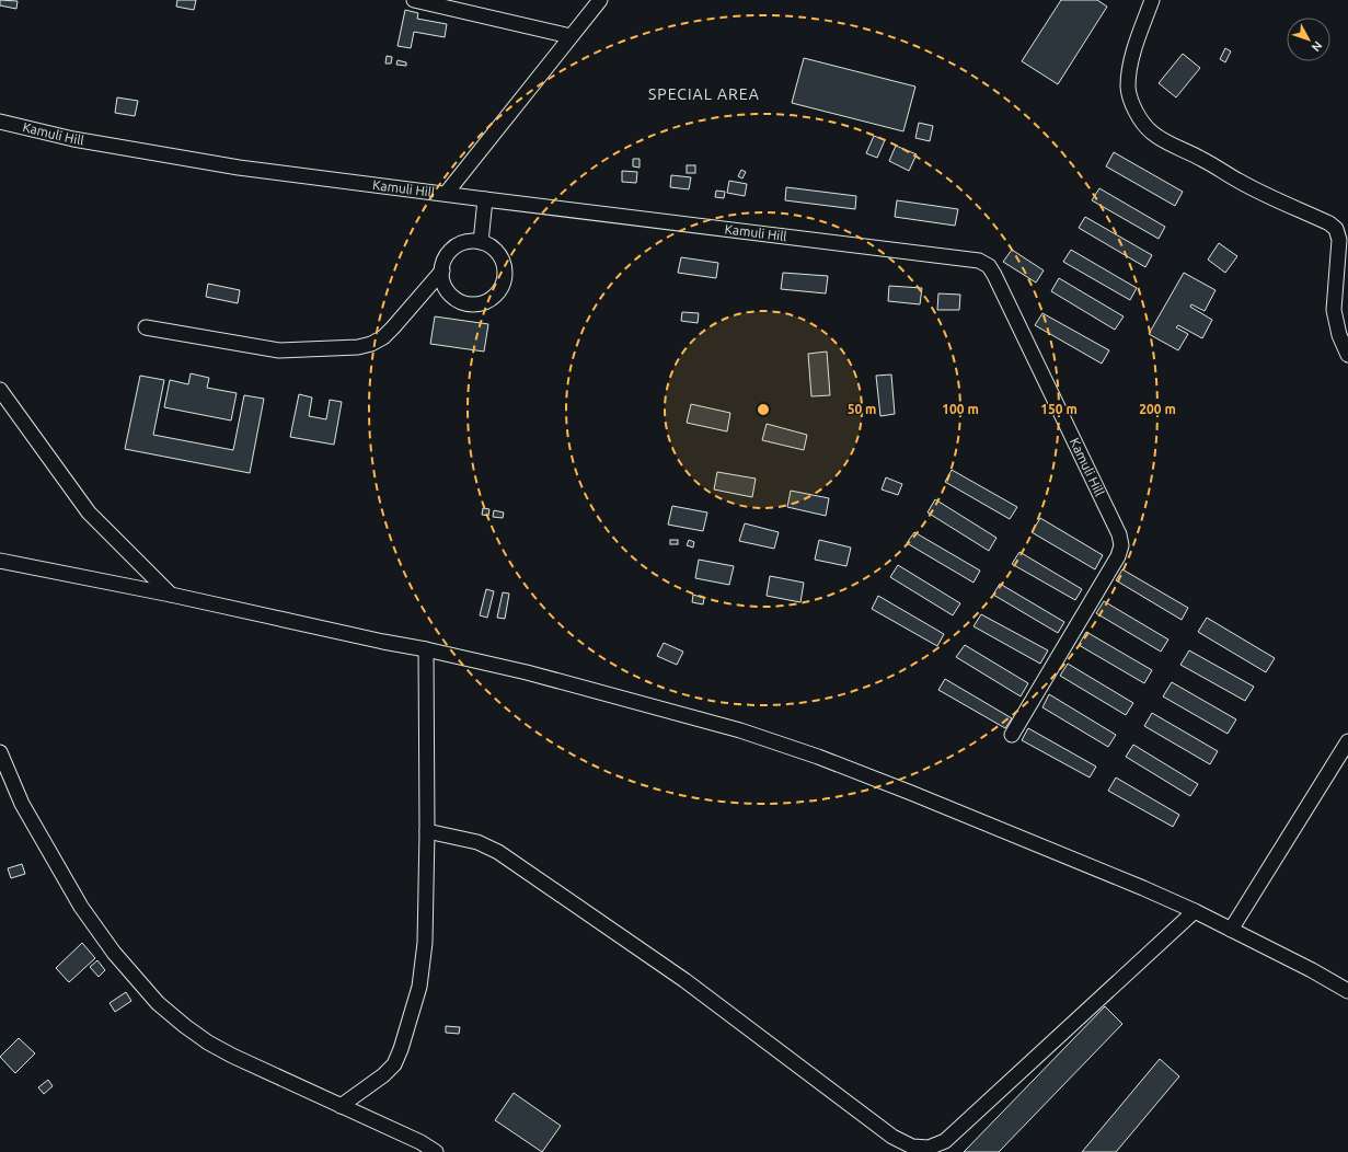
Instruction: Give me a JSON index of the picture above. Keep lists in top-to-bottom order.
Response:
{
  "streets": {
    "street": ["Kamuli Hill"]
  },
  "districts": ["SPECIAL AREA"],
  "north": "bottom right",
  "rings": [
    "50 m",
    "100 m",
    "150 m",
    "200 m"
  ]
}
